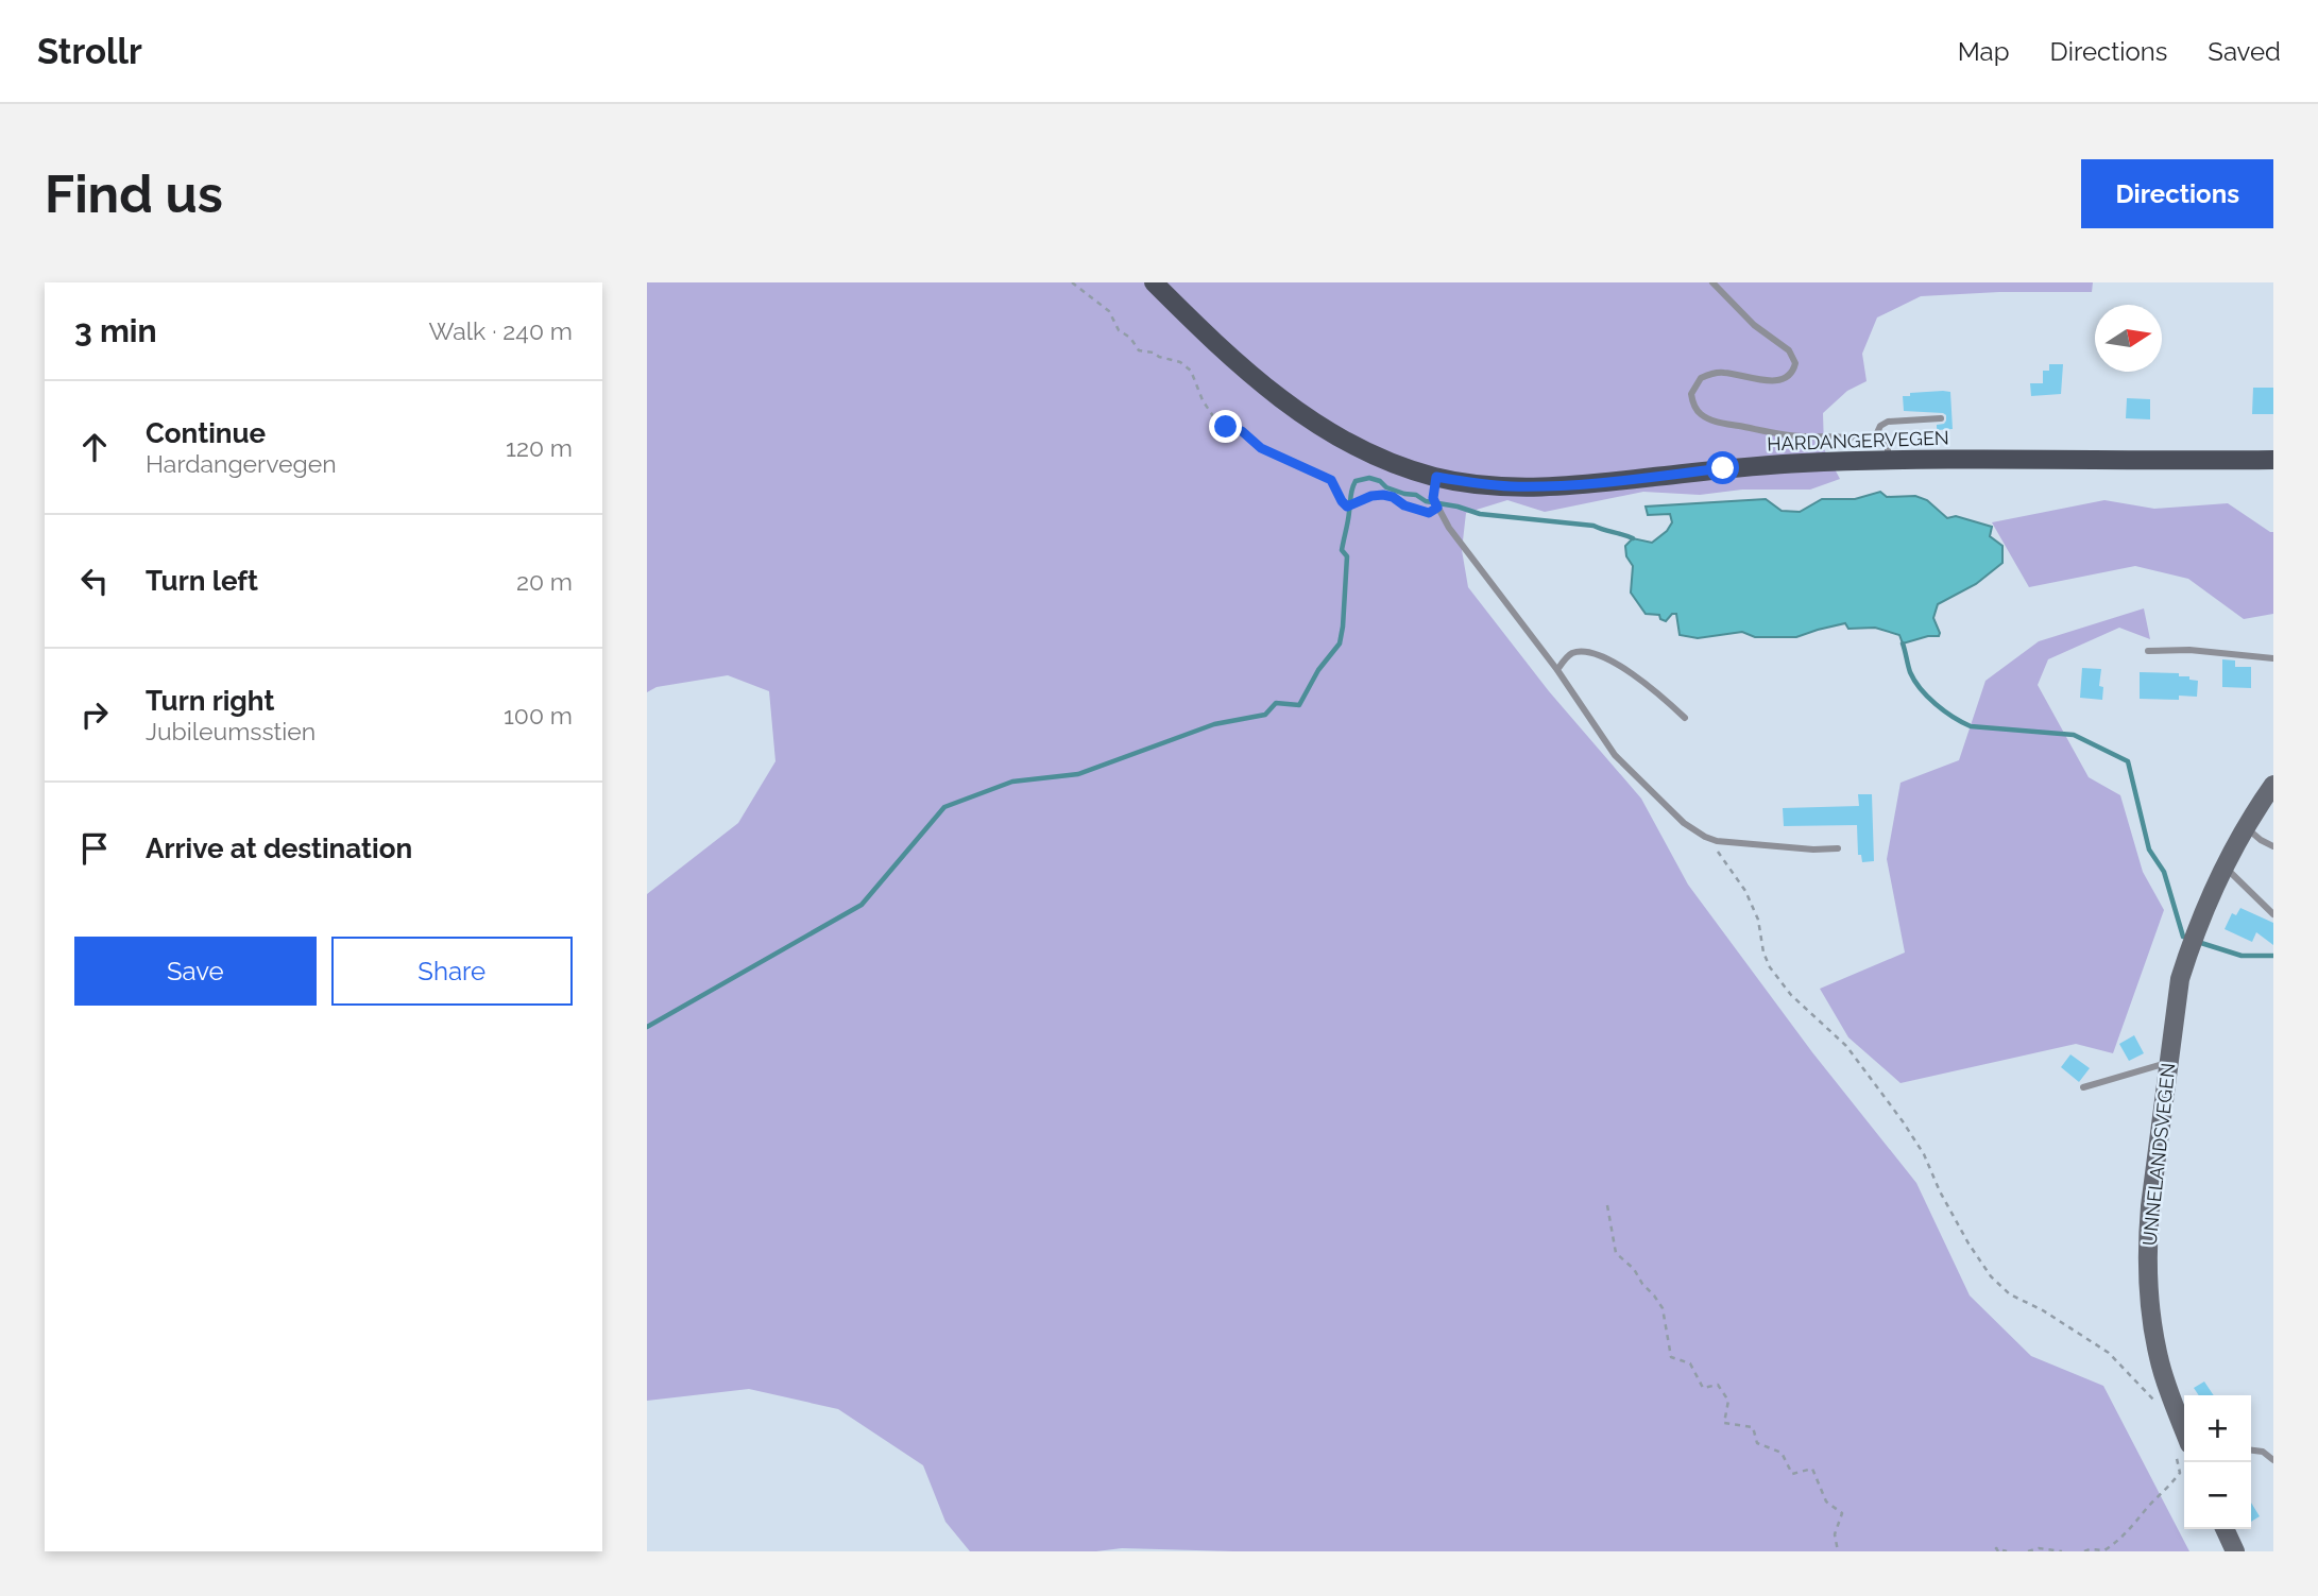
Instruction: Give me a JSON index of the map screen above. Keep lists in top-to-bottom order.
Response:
{
  "streets": {
    "main road": ["HARDANGERVEGEN", "UNNELANDSVEGEN"]
  },
  "north": "right",
  "page": {
    "header": "Strollr",
    "nav": ["Map", "Directions", "Saved"],
    "buttons": [
      "Directions",
      ["Save", "Share"]
    ],
    "title": "Find us",
    "heading": ["3 min", "Walk · 240 m"],
    "list": [
      ["Continue", "Hardangervegen", "120 m"],
      ["Turn left", "20 m"],
      ["Turn right", "Jubileumsstien", "100 m"],
      "Arrive at destination"
    ],
    "map_buttons": ["+", "−"]
  }
}
